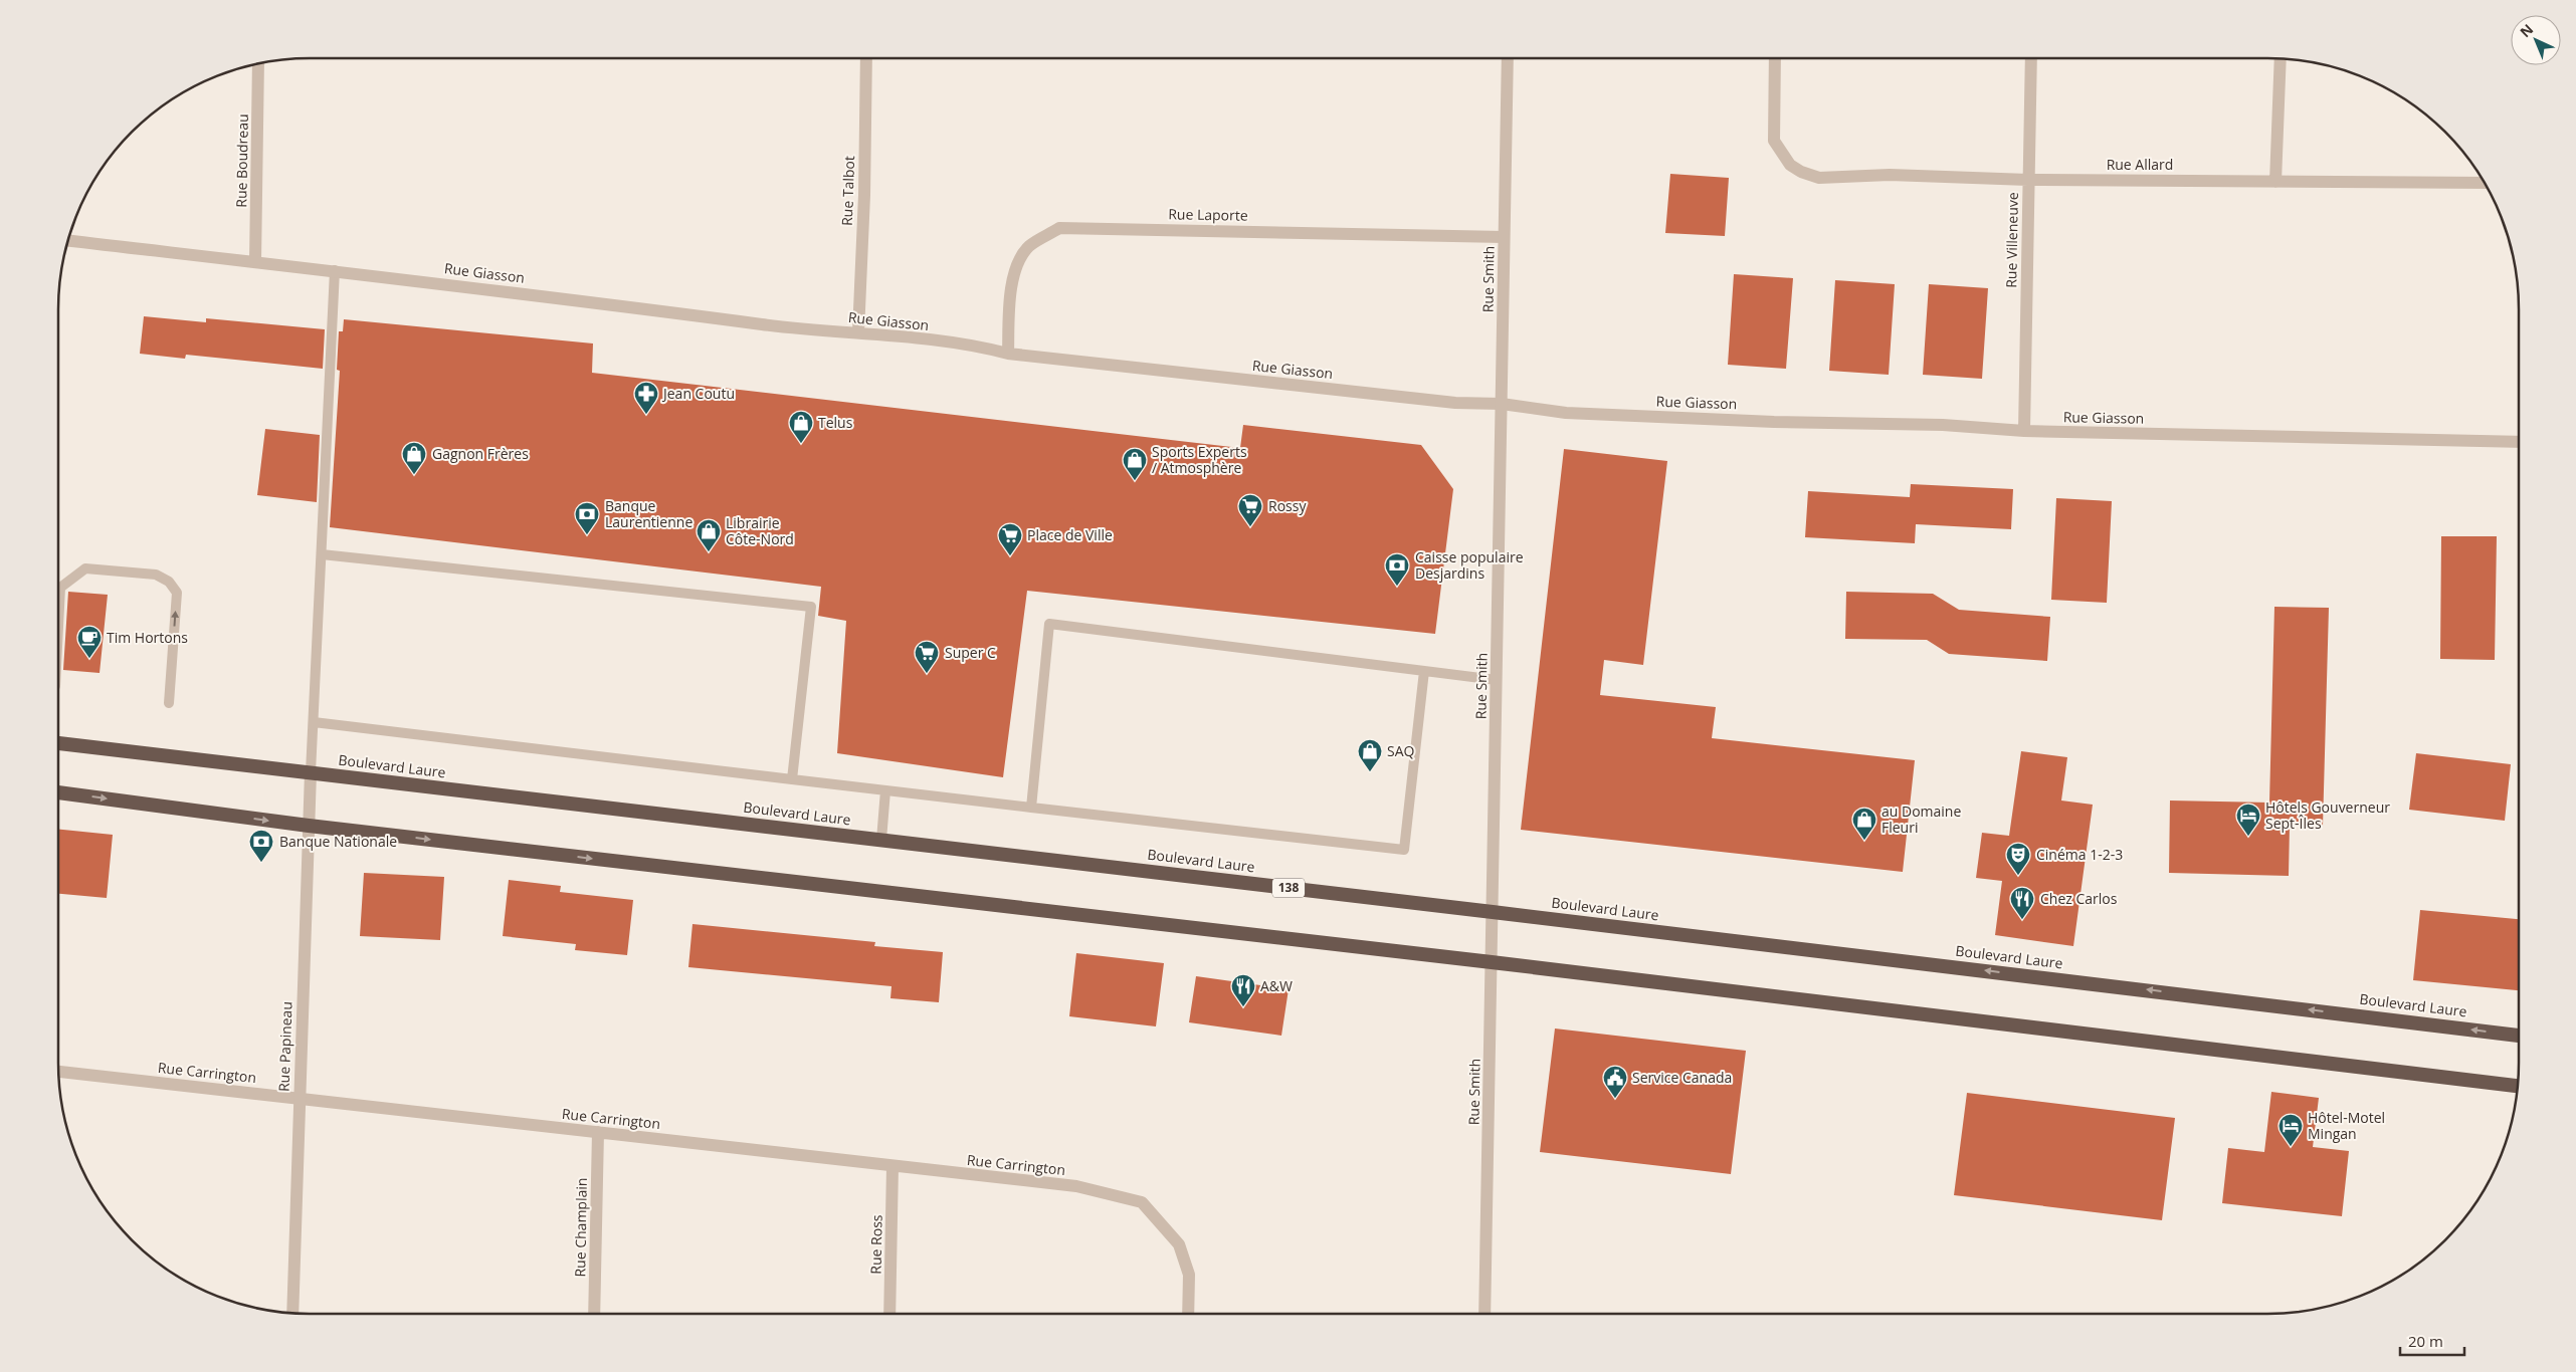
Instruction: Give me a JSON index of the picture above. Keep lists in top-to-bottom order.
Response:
{
  "streets": {
    "highway": ["Boulevard Laure", "138"],
    "street": [
      "Rue Boudreau",
      "Rue Allard",
      "Rue Talbot",
      "Rue Laporte",
      "Rue Villeneuve",
      "Rue Giasson",
      "Rue Smith",
      "Rue Papineau",
      "Rue Carrington",
      "Rue Champlain",
      "Rue Ross"
    ]
  },
  "crossings": [
    ["Rue Boudreau", "Rue Giasson"],
    ["Rue Allard", "Rue Villeneuve"],
    ["Rue Talbot", "Rue Giasson"],
    ["Rue Laporte", "Rue Giasson"],
    ["Rue Laporte", "Rue Smith"],
    ["Rue Villeneuve", "Rue Giasson"],
    ["Rue Giasson", "Rue Smith"],
    ["Rue Smith", "Boulevard Laure"],
    ["Boulevard Laure", "Rue Papineau"],
    ["Rue Papineau", "Rue Carrington"],
    ["Rue Carrington", "Rue Champlain"],
    ["Rue Carrington", "Rue Ross"]
  ],
  "places": {
    "pharmacy": ["Jean Coutu"],
    "shop": [
      "Telus",
      "Gagnon Frères",
      "Sports Experts / Atmosphère",
      "Librairie Côte-Nord",
      "SAQ",
      "au Domaine Fleuri"
    ],
    "supermarket": ["Rossy", "Place de Ville", "Super C"],
    "bank": ["Banque Laurentienne", "Caisse populaire Desjardins", "Banque Nationale"],
    "cafe": ["Tim Hortons"],
    "hotel": ["Hôtels Gouverneur Sept-Îles", "Hôtel-Motel Mingan"],
    "theatre": ["Cinéma 1-2-3"],
    "restaurant": ["Chez Carlos", "A&W"],
    "public building": ["Service Canada"]
  },
  "scale_bar": "20 m",
  "north": "top left"
}
